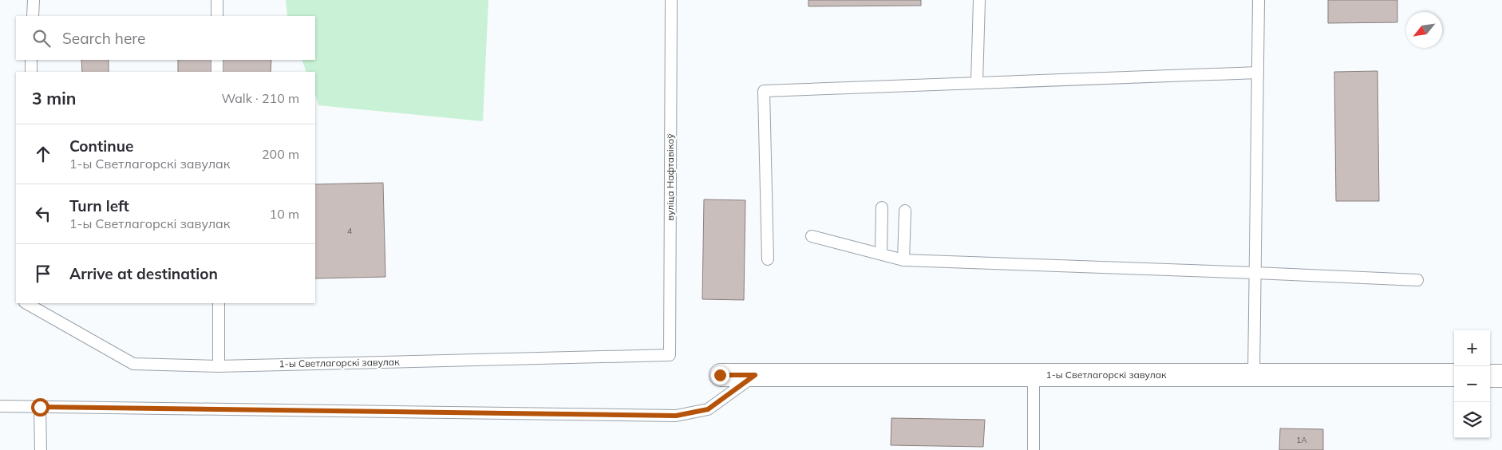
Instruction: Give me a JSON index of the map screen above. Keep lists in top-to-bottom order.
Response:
{
  "streets": {
    "street": ["1-ы Светлагорскі завулак"],
    "lane": ["вуліца Нафтавікоў"]
  },
  "crossings": [
    ["вуліца Нафтавікоў", "1-ы Светлагорскі завулак"]
  ],
  "house_numbers": ["4", "1А"],
  "north": "bottom left",
  "page": {
    "search": "Search here",
    "heading": ["3 min", "Walk · 210 m"],
    "list": [
      ["Continue", "1-ы Светлагорскі завулак", "200 m"],
      ["Turn left", "1-ы Светлагорскі завулак", "10 m"],
      "Arrive at destination"
    ],
    "map_buttons": ["+", "−"]
  }
}
